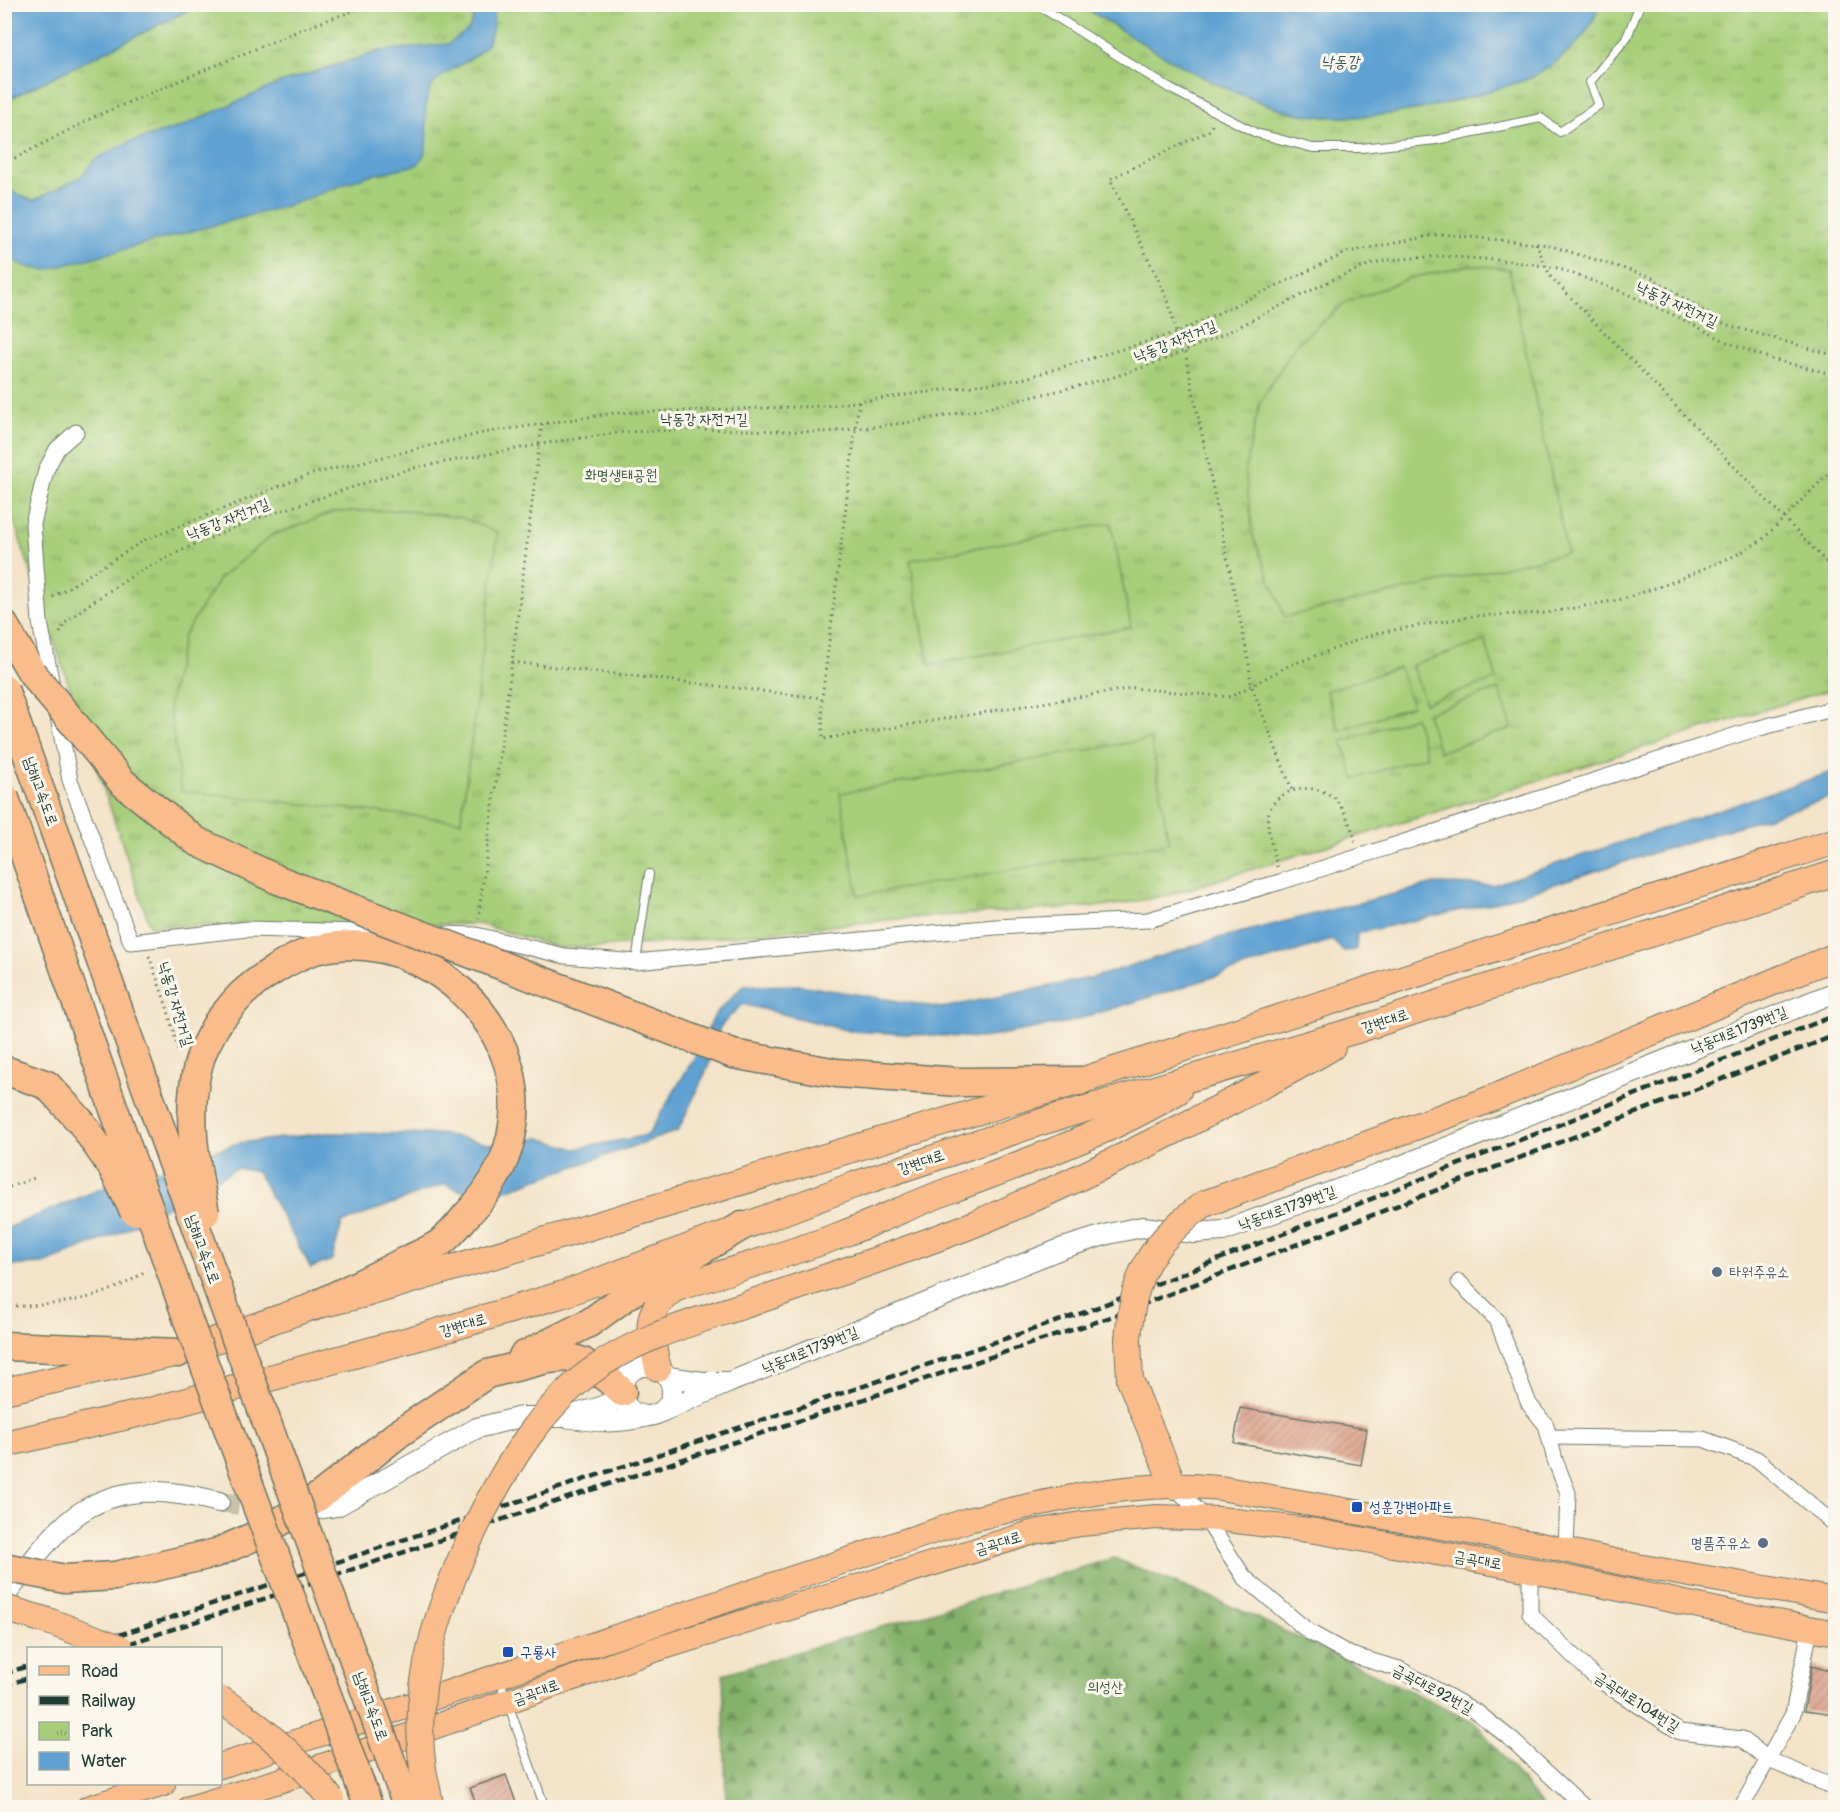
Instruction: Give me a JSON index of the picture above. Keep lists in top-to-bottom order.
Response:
{
  "streets": {
    "highway": ["남해고속도로", "강변대로"],
    "main road": ["금곡대로"],
    "street": ["낙동대로1739번길", "금곡대로92번길", "금곡대로104번길"],
    "path": ["낙동강 자전거길"]
  },
  "crossings": [
    ["금곡대로", "금곡대로92번길"],
    ["금곡대로", "금곡대로104번길"]
  ],
  "water": ["낙동강"],
  "parks": ["화명생태공원", "의성산"],
  "places": {
    "other": ["타워주유소", "명품주유소"],
    "transit": ["성훈강변아파트", "구룡사"]
  },
  "legend": [
    "Road",
    "Railway",
    "Park",
    "Water"
  ]
}
